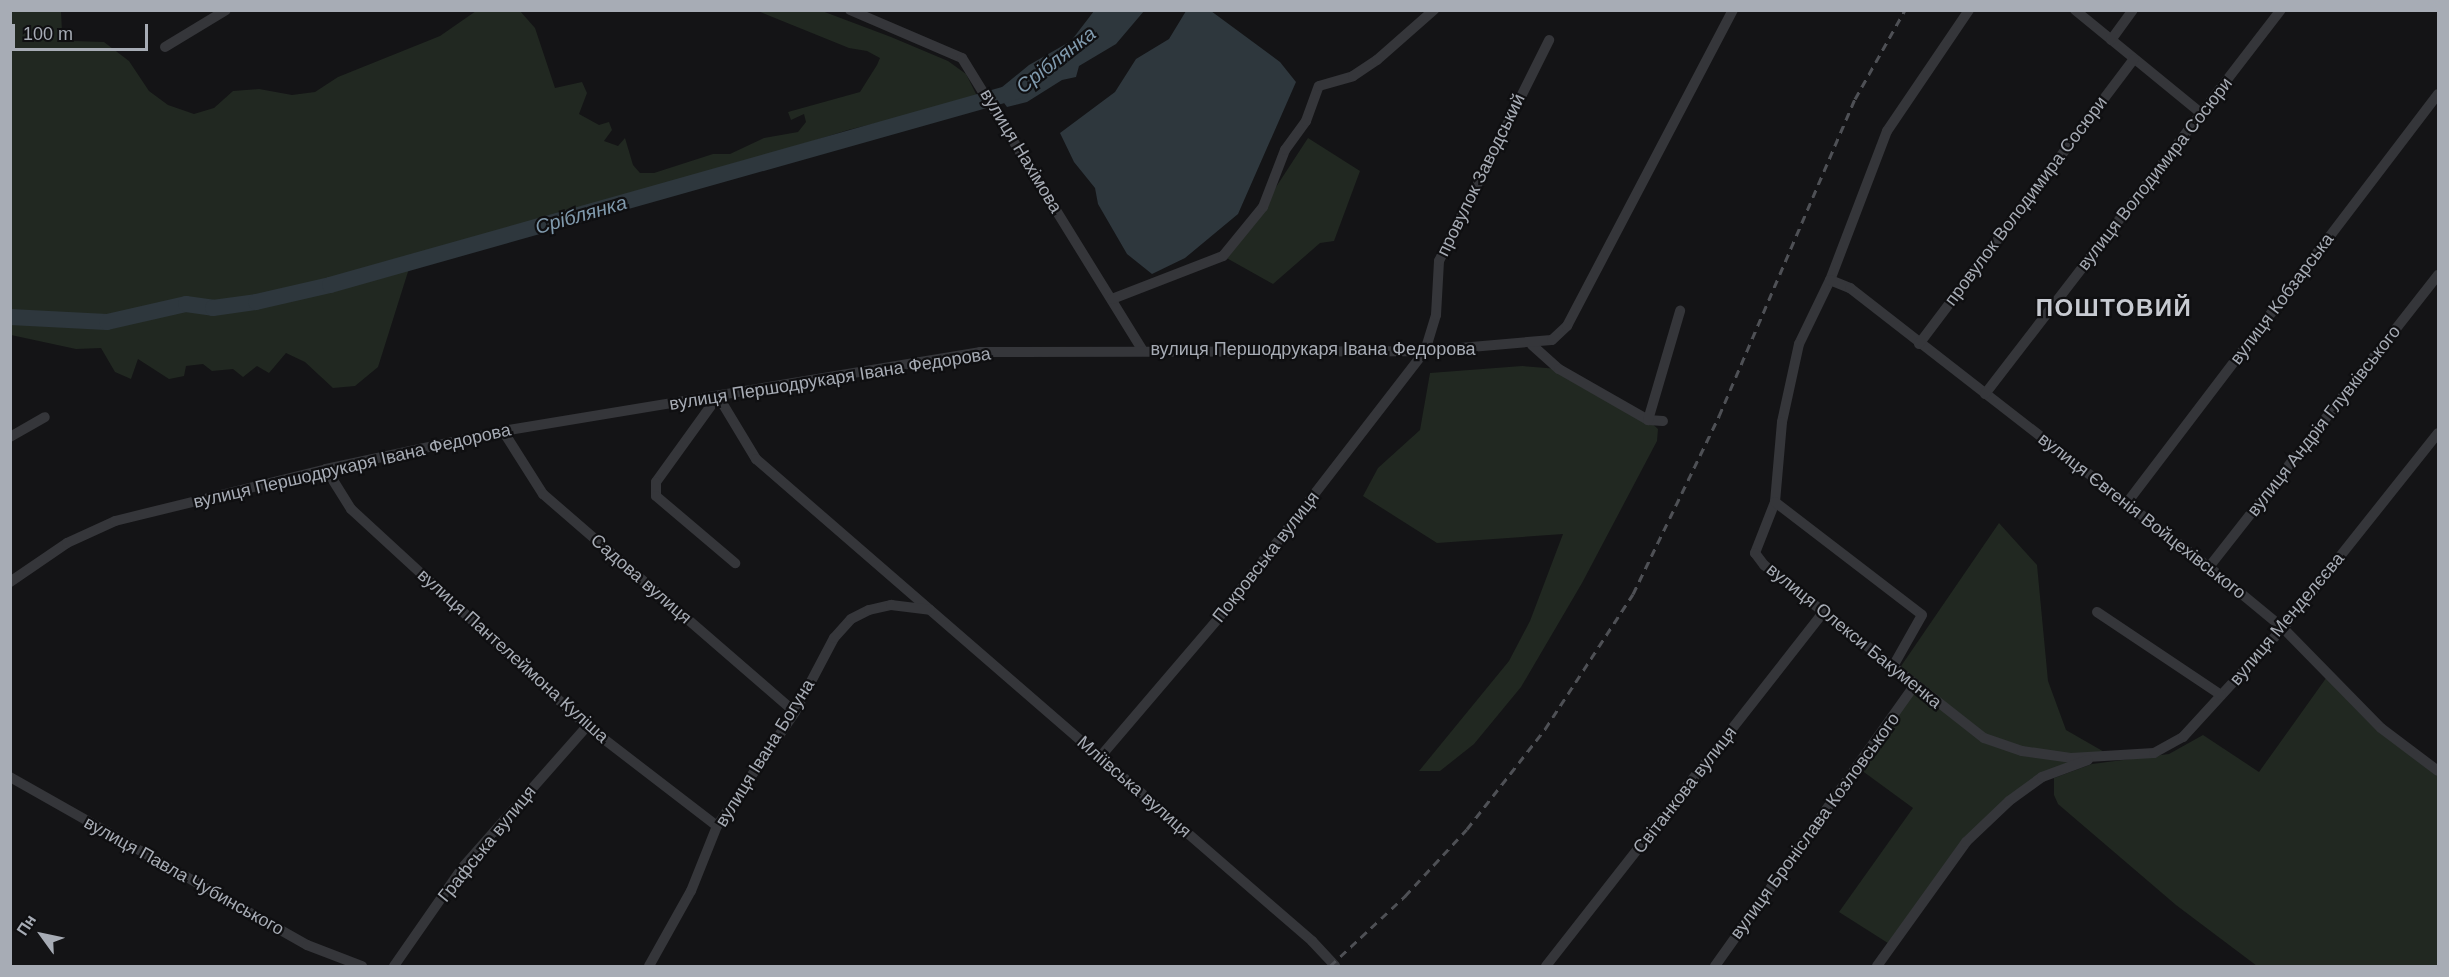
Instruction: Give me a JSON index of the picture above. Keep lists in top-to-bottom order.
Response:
{
  "streets": {
    "street": [
      "вулиця Нахімова",
      "вулиця Володимира Сосюри",
      "провулок Заводський",
      "провулок Володимира Сосюри",
      "вулиця Кобзарська",
      "вулиця Першодрукаря Івана Федорова",
      "вулиця Андрія Глувківського",
      "вулиця Євгенія Войцехівського",
      "Покровська вулиця",
      "Садова вулиця",
      "вулиця Менделєєва",
      "вулиця Олекси Бакуменка",
      "вулиця Пантелеймона Куліша",
      "вулиця Івана Богуна",
      "Мліївська вулиця",
      "Світанкова вулиця",
      "вулиця Броніслава Козловського",
      "Графська вулиця",
      "вулиця Павла Чубинського"
    ]
  },
  "crossings": [
    ["вулиця Нахімова", "вулиця Першодрукаря Івана Федорова"],
    ["вулиця Володимира Сосюри", "вулиця Євгенія Войцехівського"],
    ["провулок Заводський", "вулиця Першодрукаря Івана Федорова"],
    ["провулок Заводський", "Покровська вулиця"],
    ["провулок Володимира Сосюри", "вулиця Євгенія Войцехівського"],
    ["вулиця Кобзарська", "вулиця Євгенія Войцехівського"],
    ["вулиця Першодрукаря Івана Федорова", "Покровська вулиця"],
    ["вулиця Першодрукаря Івана Федорова", "Садова вулиця"],
    ["вулиця Першодрукаря Івана Федорова", "вулиця Пантелеймона Куліша"],
    ["вулиця Андрія Глувківського", "вулиця Євгенія Войцехівського"],
    ["вулиця Євгенія Войцехівського", "вулиця Менделєєва"],
    ["вулиця Євгенія Войцехівського", "вулиця Олекси Бакуменка"],
    ["Покровська вулиця", "Мліївська вулиця"],
    ["Садова вулиця", "вулиця Івана Богуна"],
    ["вулиця Менделєєва", "вулиця Олекси Бакуменка"],
    ["вулиця Олекси Бакуменка", "Світанкова вулиця"],
    ["вулиця Олекси Бакуменка", "вулиця Броніслава Козловського"],
    ["вулиця Пантелеймона Куліша", "вулиця Івана Богуна"],
    ["вулиця Пантелеймона Куліша", "Графська вулиця"],
    ["вулиця Івана Богуна", "Мліївська вулиця"]
  ],
  "districts": ["ПОШТОВИЙ"],
  "water": ["Сріблянка"],
  "scale_bar": "100 m",
  "north": "top left"
}
